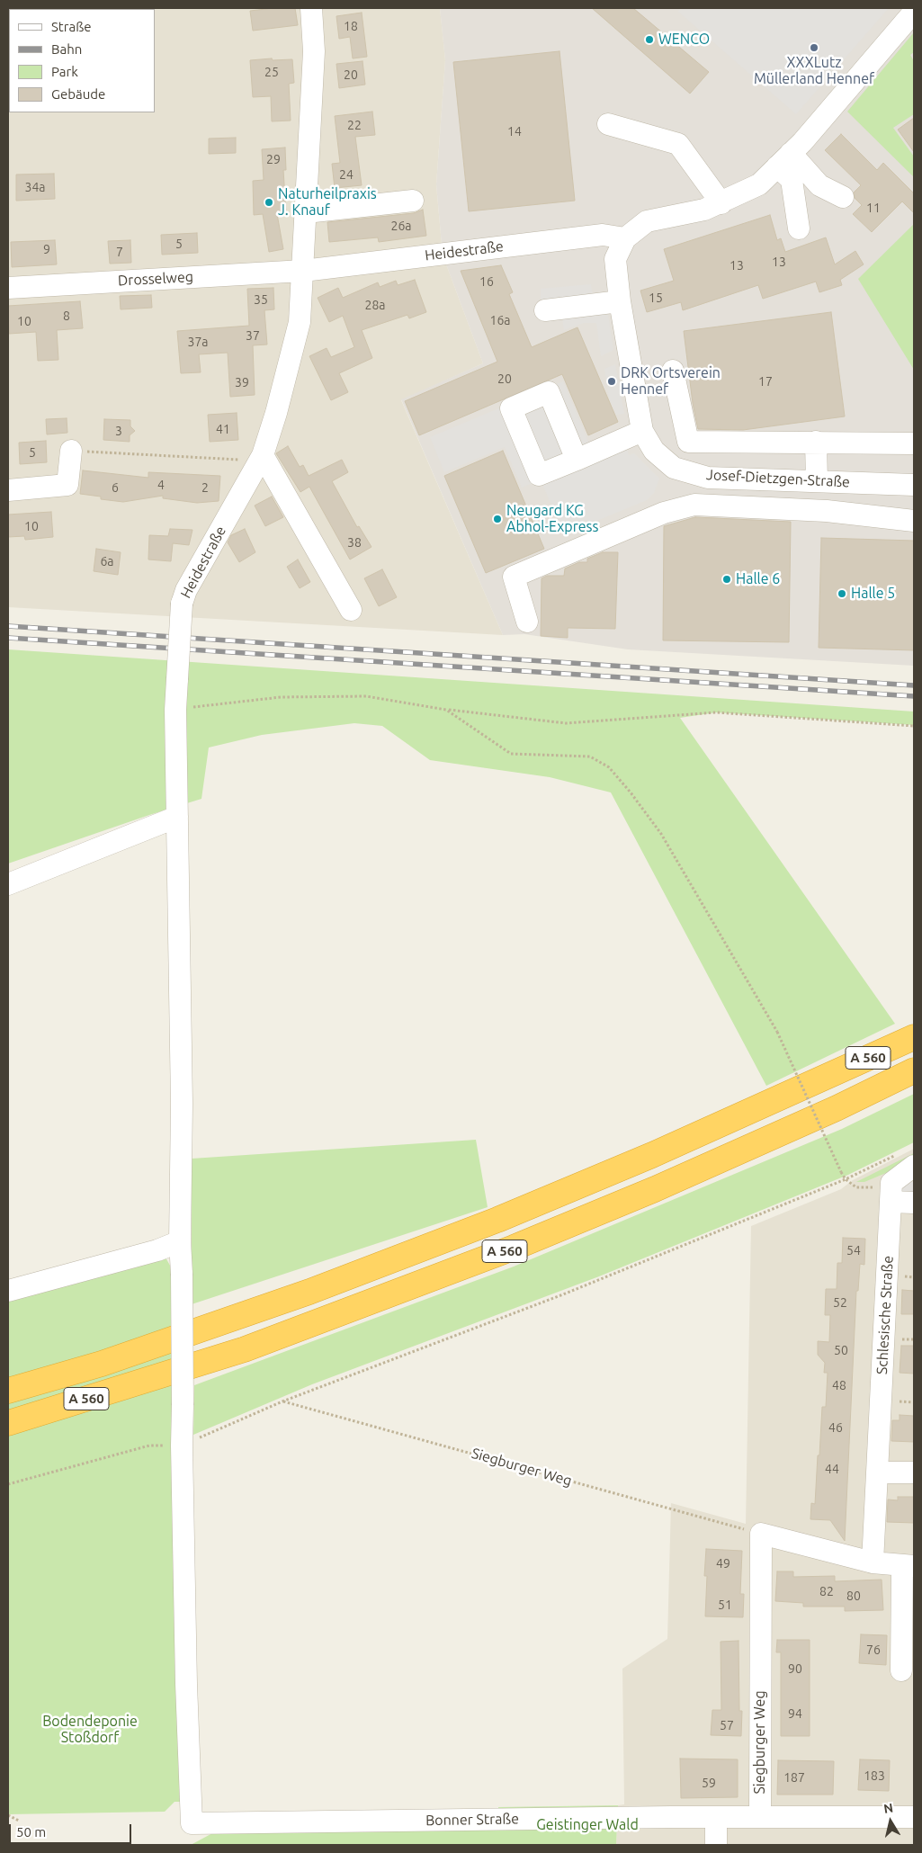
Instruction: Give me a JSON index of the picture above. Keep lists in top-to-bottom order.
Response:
{
  "streets": {
    "highway": ["A 560"],
    "street": [
      "Heidestraße",
      "Drosselweg",
      "Josef-Dietzgen-Straße",
      "Schlesische Straße",
      "Siegburger Weg",
      "Bonner Straße"
    ]
  },
  "crossings": [
    ["Heidestraße", "Drosselweg"],
    ["Heidestraße", "Josef-Dietzgen-Straße"],
    ["Heidestraße", "Bonner Straße"],
    ["Siegburger Weg", "Bonner Straße"]
  ],
  "parks": ["Bodendeponie Stoßdorf", "Geistinger Wald"],
  "places": [
    "WENCO",
    "XXXLutz Müllerland Hennef",
    "Naturheilpraxis J. Knauf",
    "DRK Ortsverein Hennef",
    "Neugard KG Abhol-Express",
    "Halle 6",
    "Halle 5"
  ],
  "house_numbers": [
    "18",
    "25",
    "20",
    "22",
    "14",
    "29",
    "24",
    "34a",
    "11",
    "26a",
    "5",
    "9",
    "7",
    "13",
    "13",
    "16",
    "15",
    "35",
    "28a",
    "8",
    "16a",
    "10",
    "37",
    "37a",
    "20",
    "17",
    "39",
    "41",
    "3",
    "5",
    "4",
    "6",
    "2",
    "10",
    "38",
    "6a",
    "54",
    "52",
    "50",
    "48",
    "46",
    "44",
    "49",
    "82",
    "80",
    "51",
    "76",
    "90",
    "94",
    "57",
    "183",
    "187",
    "59"
  ],
  "legend": [
    "Straße",
    "Bahn",
    "Park",
    "Gebäude"
  ],
  "scale_bar": "50 m",
  "north": "top"
}
